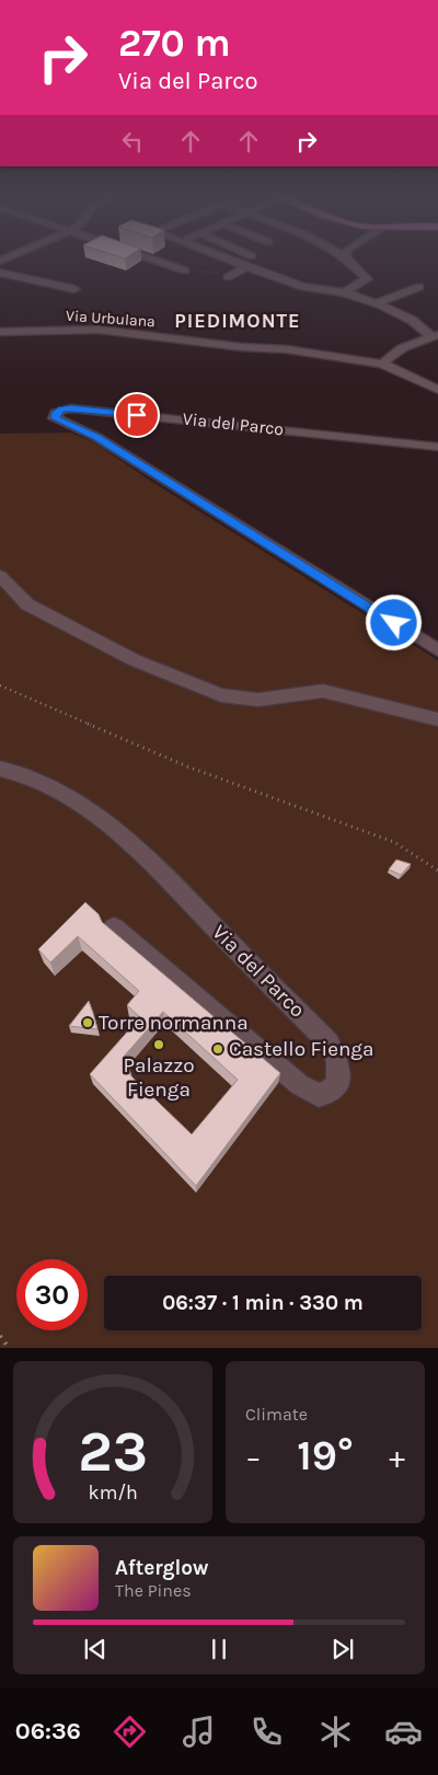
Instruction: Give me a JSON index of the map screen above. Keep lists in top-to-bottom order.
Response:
{
  "streets": {
    "street": ["Via Urbulana", "Via del Parco"]
  },
  "districts": ["PIEDIMONTE"],
  "places": ["Torre normanna", "Palazzo Fienga", "Castello Fienga"],
  "page": {
    "turn": ["270 m", "Via del Parco"],
    "limit": "30",
    "trip": "06:37 · 1 min · 330 m",
    "tile": "Climate",
    "heat": ["−", "19°", "+"],
    "song": ["Afterglow", "The Pines"],
    "tabs": "06:36",
    "gauge": ["23", "km/h"]
  }
}
